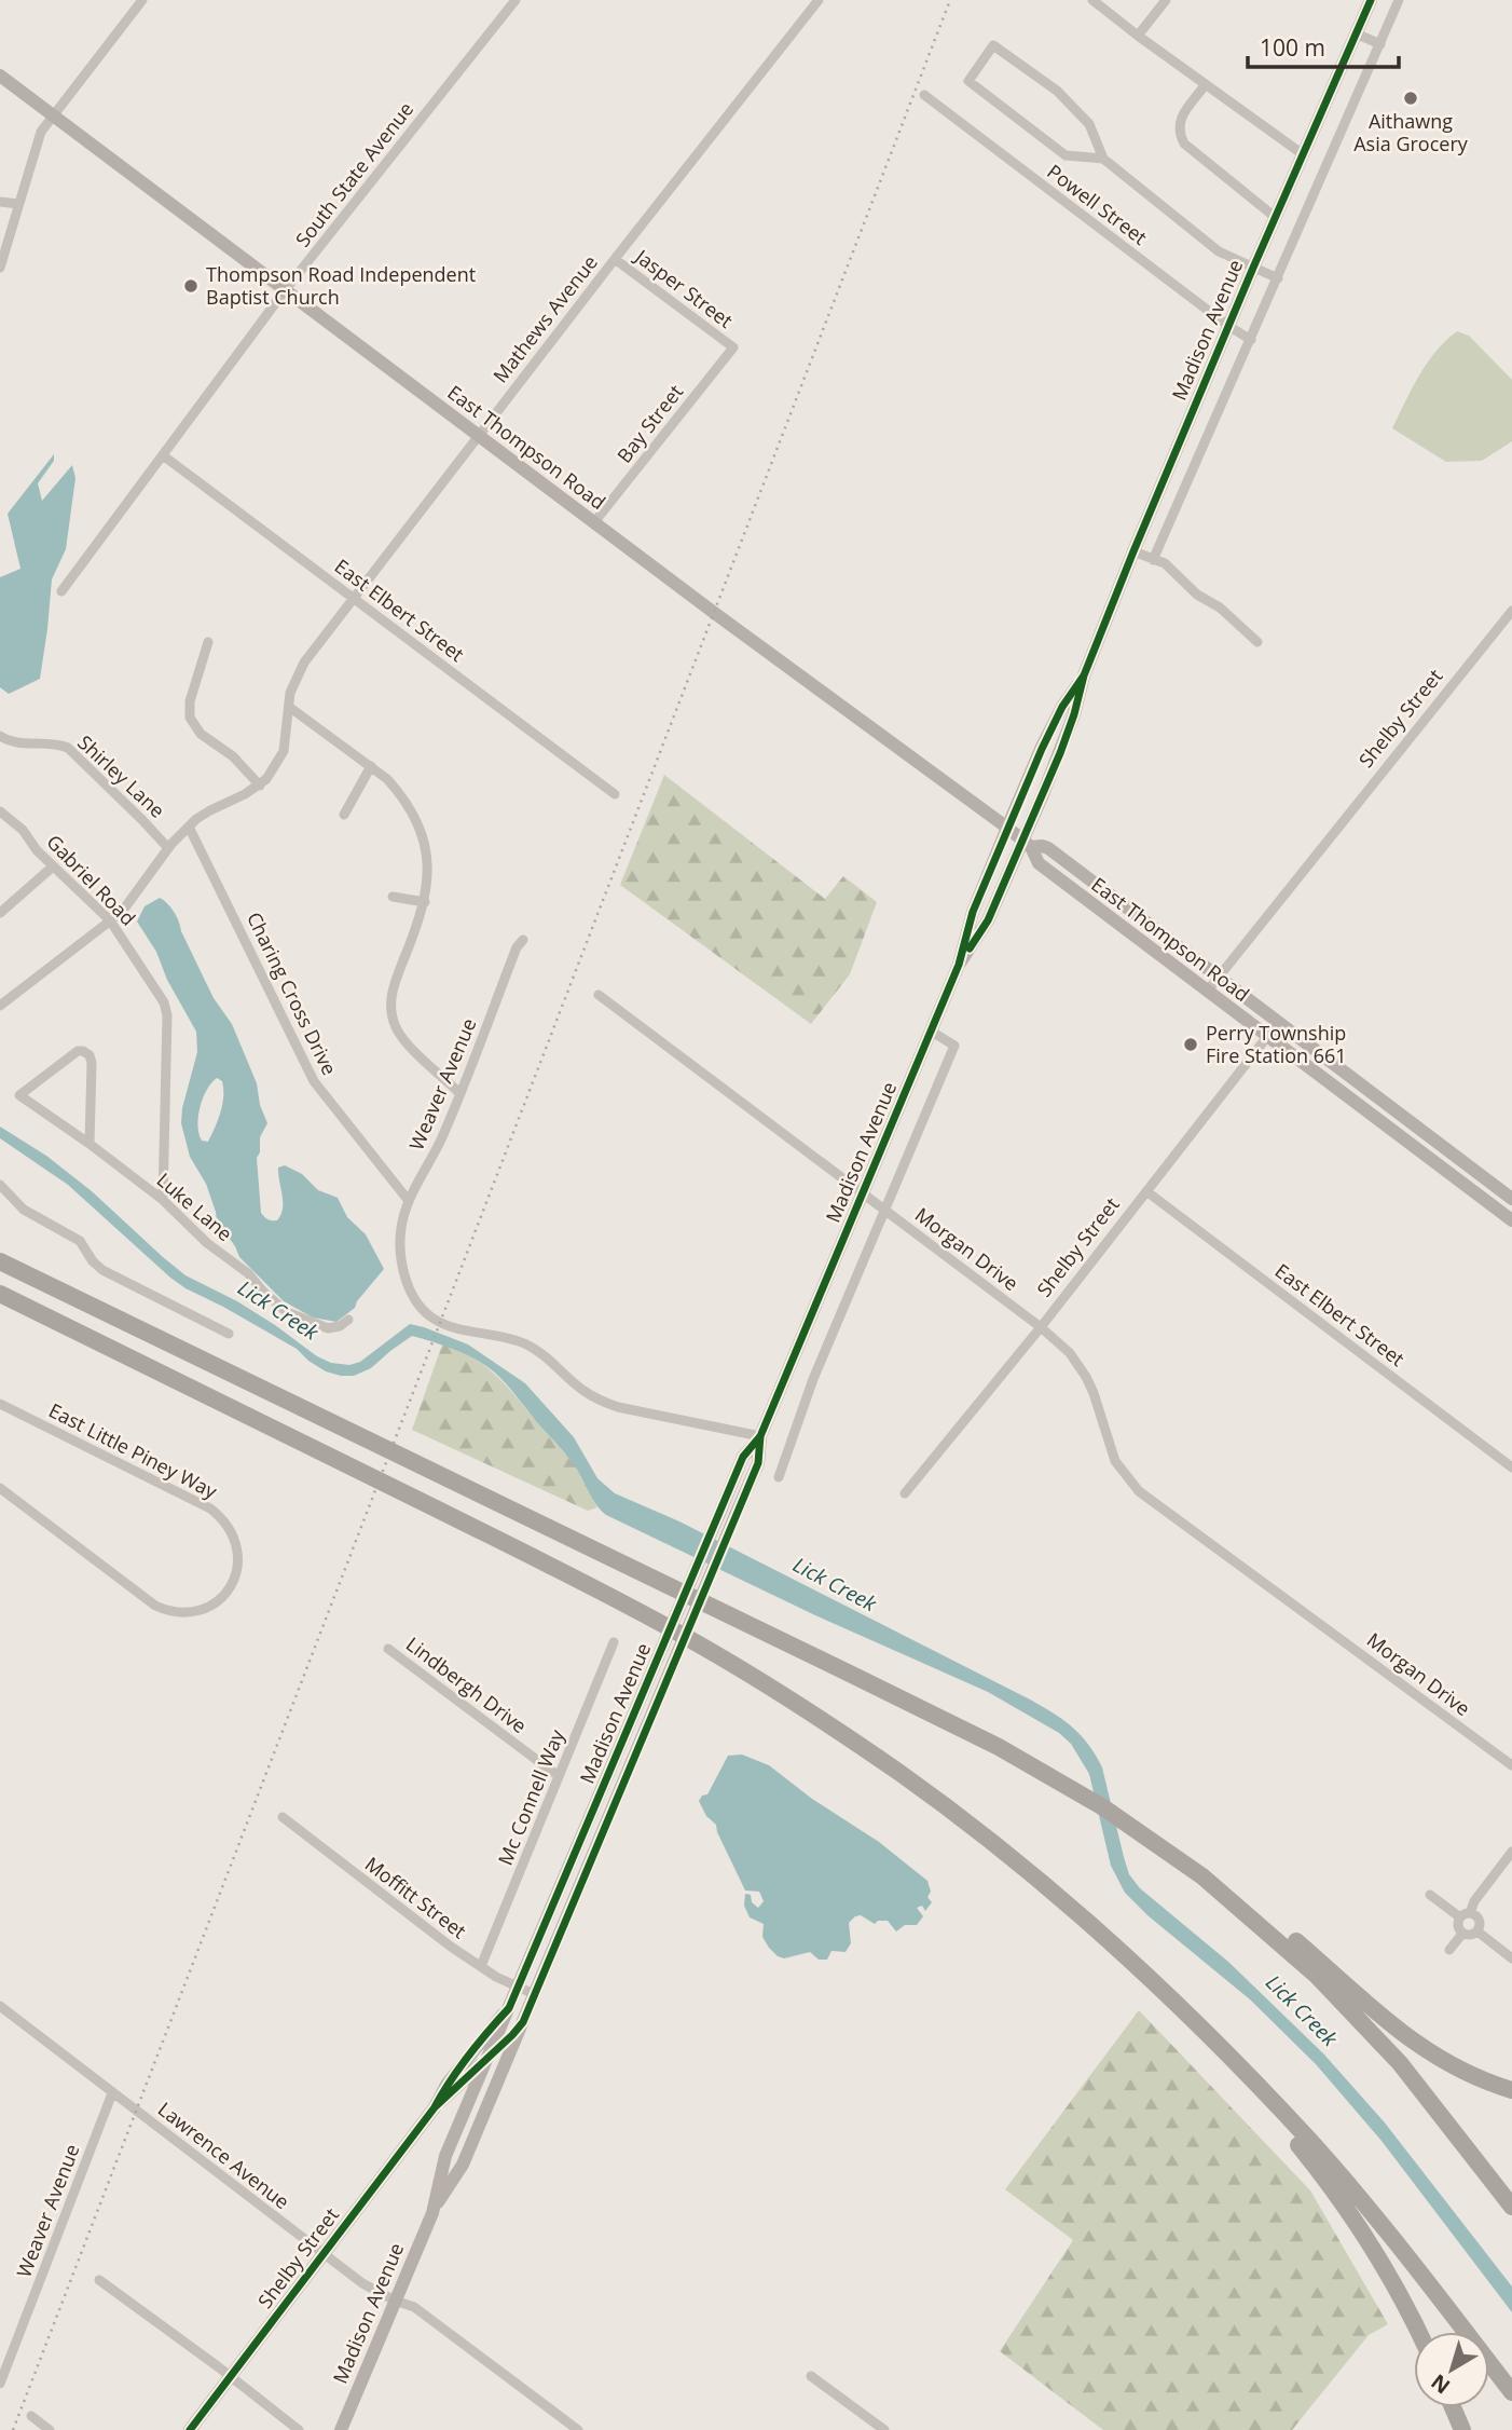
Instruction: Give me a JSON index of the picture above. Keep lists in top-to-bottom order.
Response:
{
  "streets": {
    "main road": ["Madison Avenue", "East Thompson Road", "Shelby Street"],
    "street": [
      "South State Avenue",
      "Powell Street",
      "Jasper Street",
      "Mathews Avenue",
      "Bay Street",
      "East Elbert Street",
      "Shirley Lane",
      "Gabriel Road",
      "Charing Cross Drive",
      "Weaver Avenue",
      "Luke Lane",
      "Morgan Drive",
      "East Little Piney Way",
      "Lindbergh Drive",
      "Mc Connell Way",
      "Moffitt Street",
      "Lawrence Avenue"
    ]
  },
  "crossings": [
    ["South State Avenue", "East Thompson Road"],
    ["South State Avenue", "East Elbert Street"],
    ["Powell Street", "Madison Avenue"],
    ["Jasper Street", "Mathews Avenue"],
    ["Jasper Street", "Bay Street"],
    ["Mathews Avenue", "East Thompson Road"],
    ["Mathews Avenue", "East Elbert Street"],
    ["Madison Avenue", "East Thompson Road"],
    ["Madison Avenue", "Shelby Street"],
    ["Madison Avenue", "Weaver Avenue"],
    ["Madison Avenue", "Morgan Drive"],
    ["Madison Avenue", "Moffitt Street"],
    ["Madison Avenue", "Lawrence Avenue"],
    ["Bay Street", "East Thompson Road"],
    ["East Thompson Road", "Shelby Street"],
    ["East Elbert Street", "Shelby Street"],
    ["Shelby Street", "Morgan Drive"],
    ["Shelby Street", "Lawrence Avenue"],
    ["Gabriel Road", "Luke Lane"],
    ["Charing Cross Drive", "Weaver Avenue"],
    ["Weaver Avenue", "Lawrence Avenue"],
    ["Lindbergh Drive", "Mc Connell Way"],
    ["Mc Connell Way", "Moffitt Street"]
  ],
  "water": ["Lick Creek"],
  "places": ["Aithawng Asia Grocery", "Thompson Road Independent Baptist Church", "Perry Township Fire Station 661"],
  "scale_bar": "100 m",
  "north": "bottom left"
}
